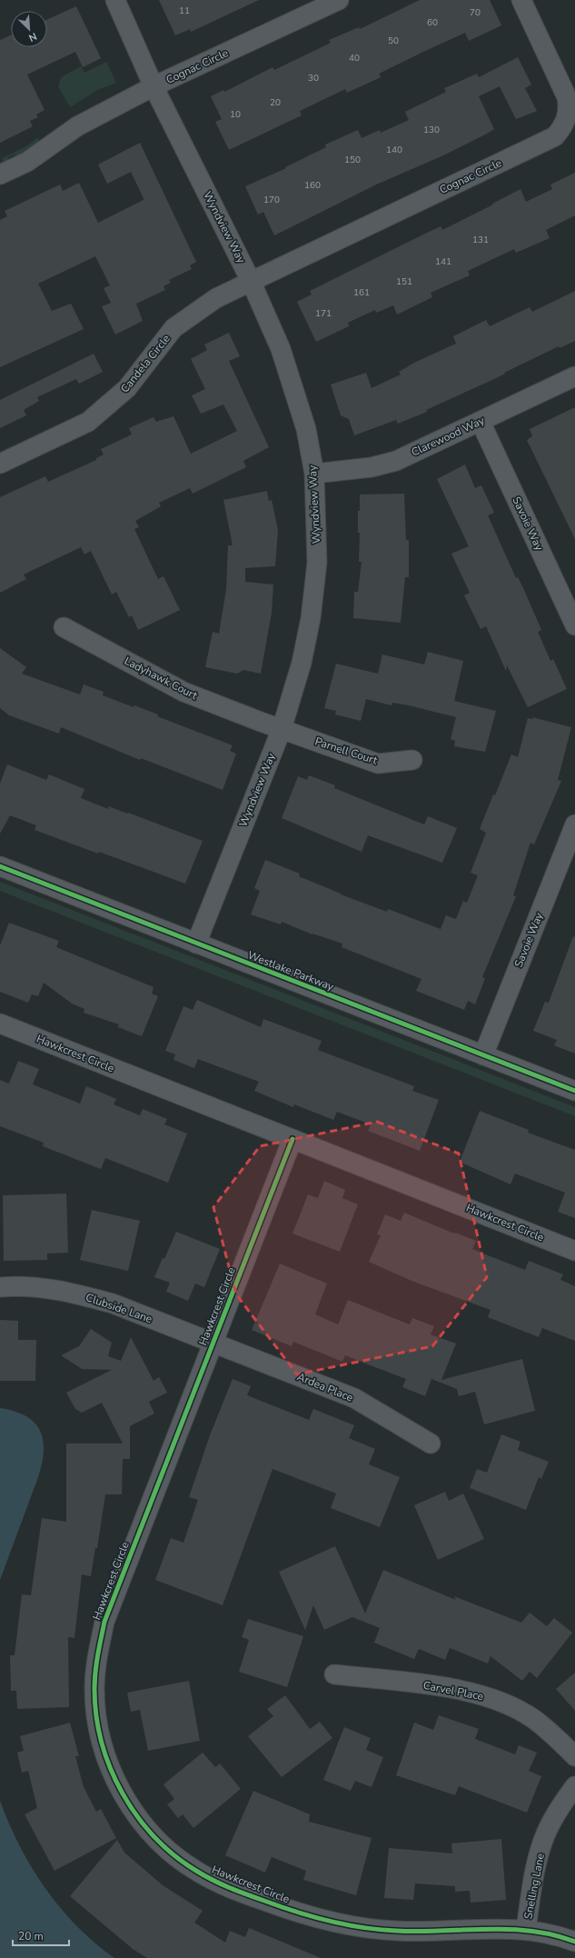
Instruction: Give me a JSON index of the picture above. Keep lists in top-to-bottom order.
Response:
{
  "streets": {
    "street": [
      "Cognac Circle",
      "Wyndview Way",
      "Candela Circle",
      "Clarewood Way",
      "Savoie Way",
      "Ladyhawk Court",
      "Parnell Court",
      "Westlake Parkway",
      "Hawkcrest Circle",
      "Clubside Lane",
      "Ardea Place",
      "Carvel Place",
      "Snelling Lane"
    ]
  },
  "crossings": [
    ["Cognac Circle", "Wyndview Way"],
    ["Cognac Circle", "Candela Circle"],
    ["Wyndview Way", "Candela Circle"],
    ["Wyndview Way", "Clarewood Way"],
    ["Wyndview Way", "Ladyhawk Court"],
    ["Wyndview Way", "Parnell Court"],
    ["Wyndview Way", "Westlake Parkway"],
    ["Clarewood Way", "Savoie Way"],
    ["Savoie Way", "Westlake Parkway"],
    ["Ladyhawk Court", "Parnell Court"],
    ["Hawkcrest Circle", "Clubside Lane"],
    ["Hawkcrest Circle", "Ardea Place"],
    ["Hawkcrest Circle", "Snelling Lane"],
    ["Clubside Lane", "Ardea Place"]
  ],
  "house_numbers": [
    "11",
    "70",
    "60",
    "50",
    "40",
    "30",
    "20",
    "10",
    "130",
    "140",
    "150",
    "160",
    "170",
    "131",
    "141",
    "151",
    "161",
    "171"
  ],
  "scale_bar": "20 m",
  "north": "bottom right"
}
